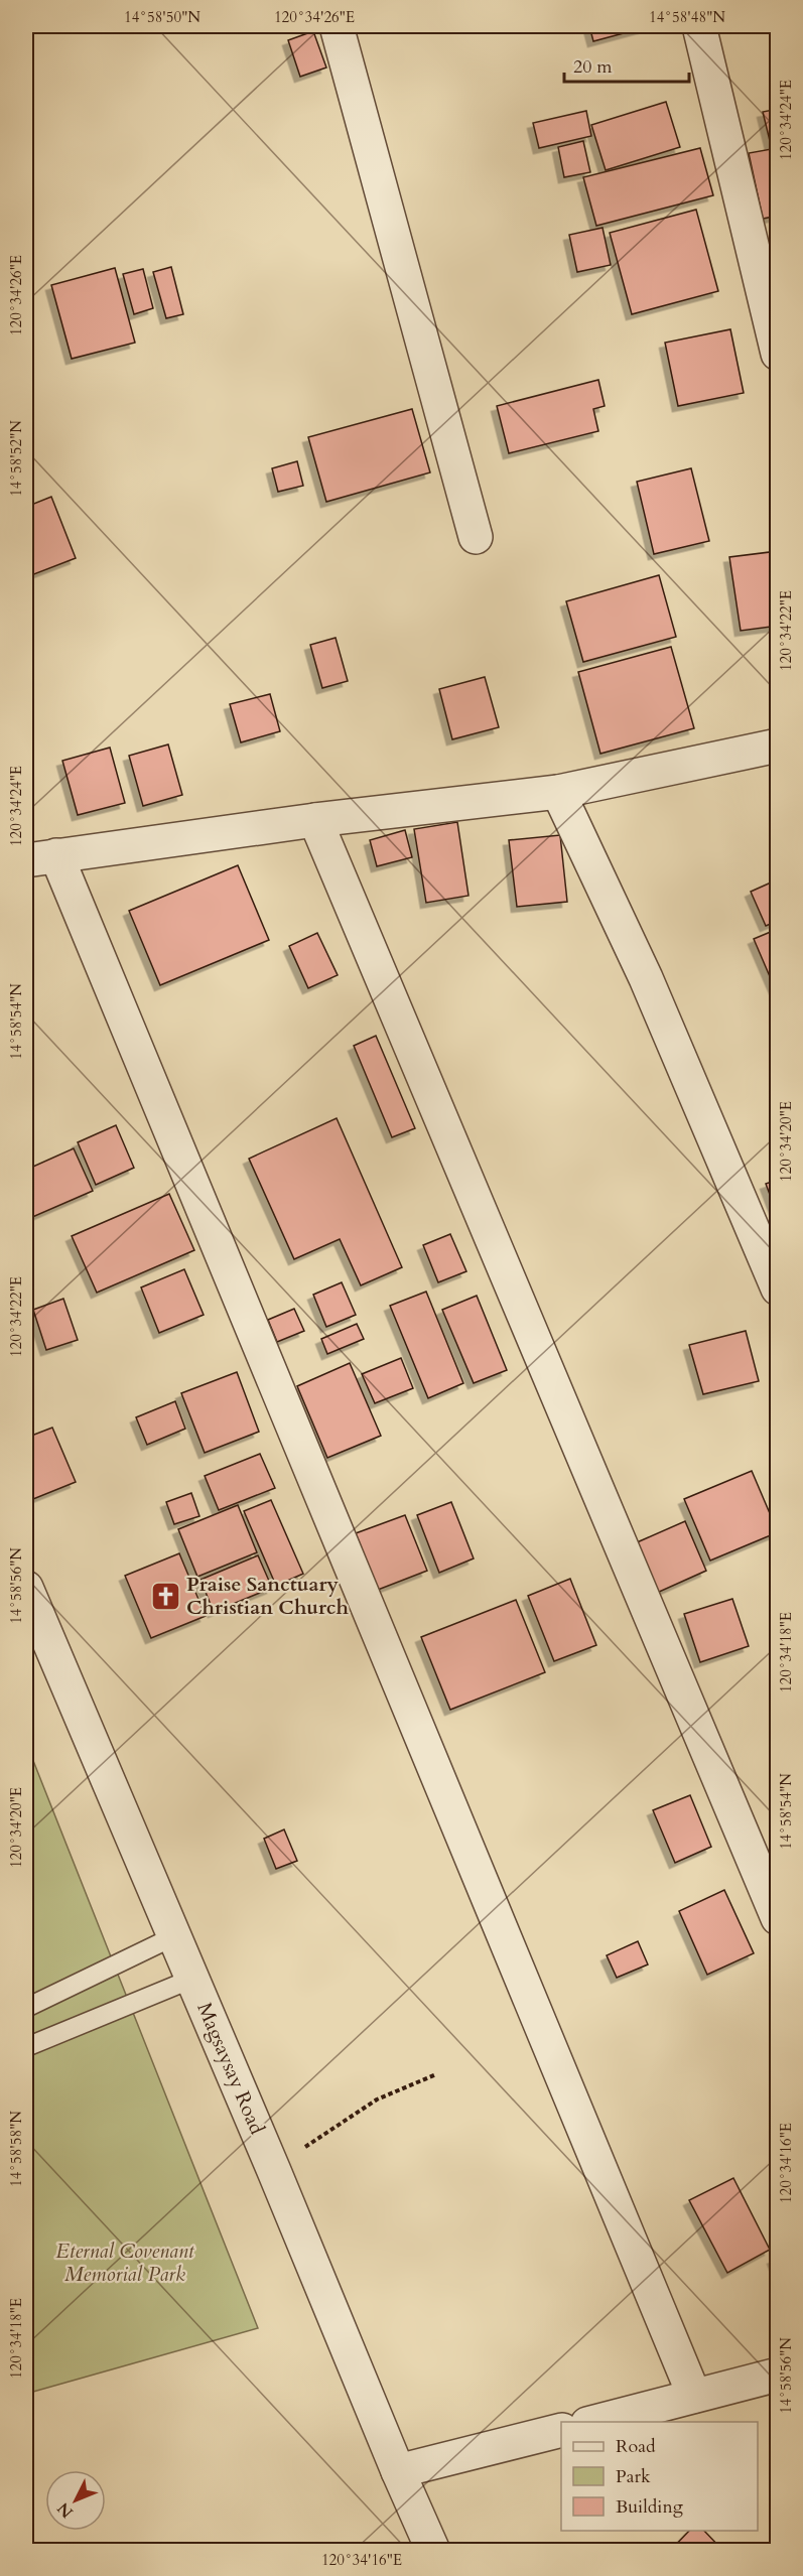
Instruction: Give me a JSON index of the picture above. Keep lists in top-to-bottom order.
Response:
{
  "streets": {
    "street": ["Magsaysay Road"]
  },
  "parks": ["Eternal Covenant Memorial Park"],
  "places": {
    "church": ["Praise Sanctuary Christian Church"]
  },
  "legend": ["Road", "Park", "Building"],
  "scale_bar": "20 m",
  "north": "bottom left",
  "coordinates": [
    "14°58'50\"N",
    "120°34'26\"E",
    "14°58'48\"N",
    "120°34'24\"E",
    "14°58'52\"N",
    "120°34'22\"E",
    "14°58'54\"N",
    "120°34'20\"E",
    "14°58'56\"N",
    "120°34'18\"E",
    "14°58'58\"N",
    "120°34'16\"E"
  ]
}
